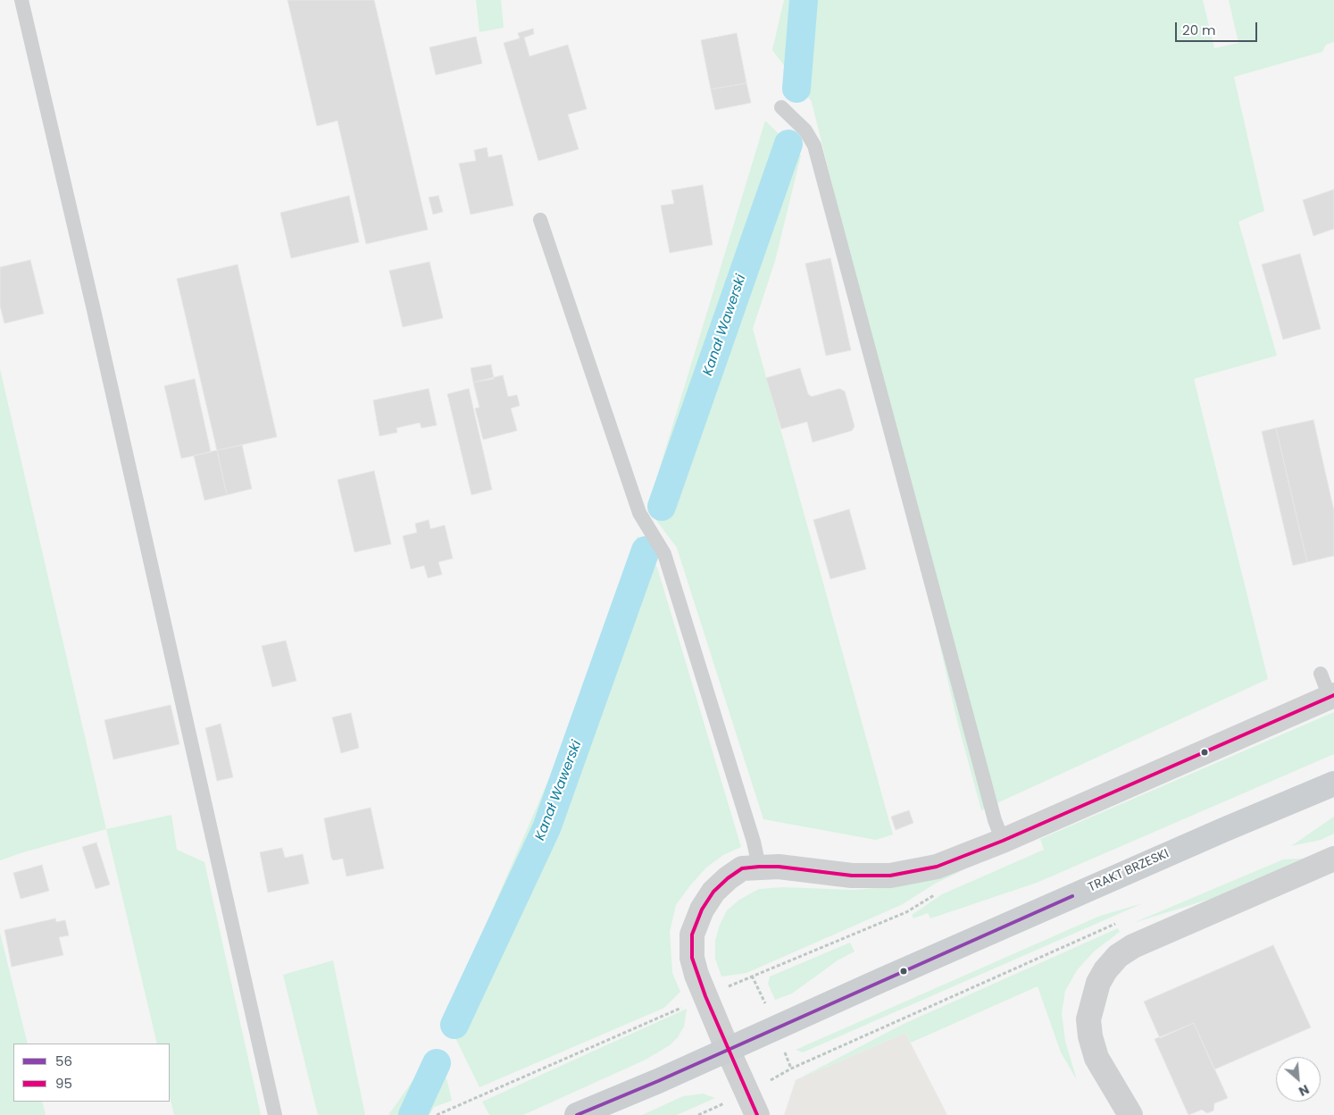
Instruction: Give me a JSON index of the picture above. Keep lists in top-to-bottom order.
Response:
{
  "streets": {
    "main road": ["TRAKT BRZESKI"]
  },
  "water": ["Kanał Wawerski"],
  "lines": ["transit line 95", "transit line 56"],
  "legend": ["56", "95"],
  "scale_bar": "20 m",
  "north": "bottom right"
}
